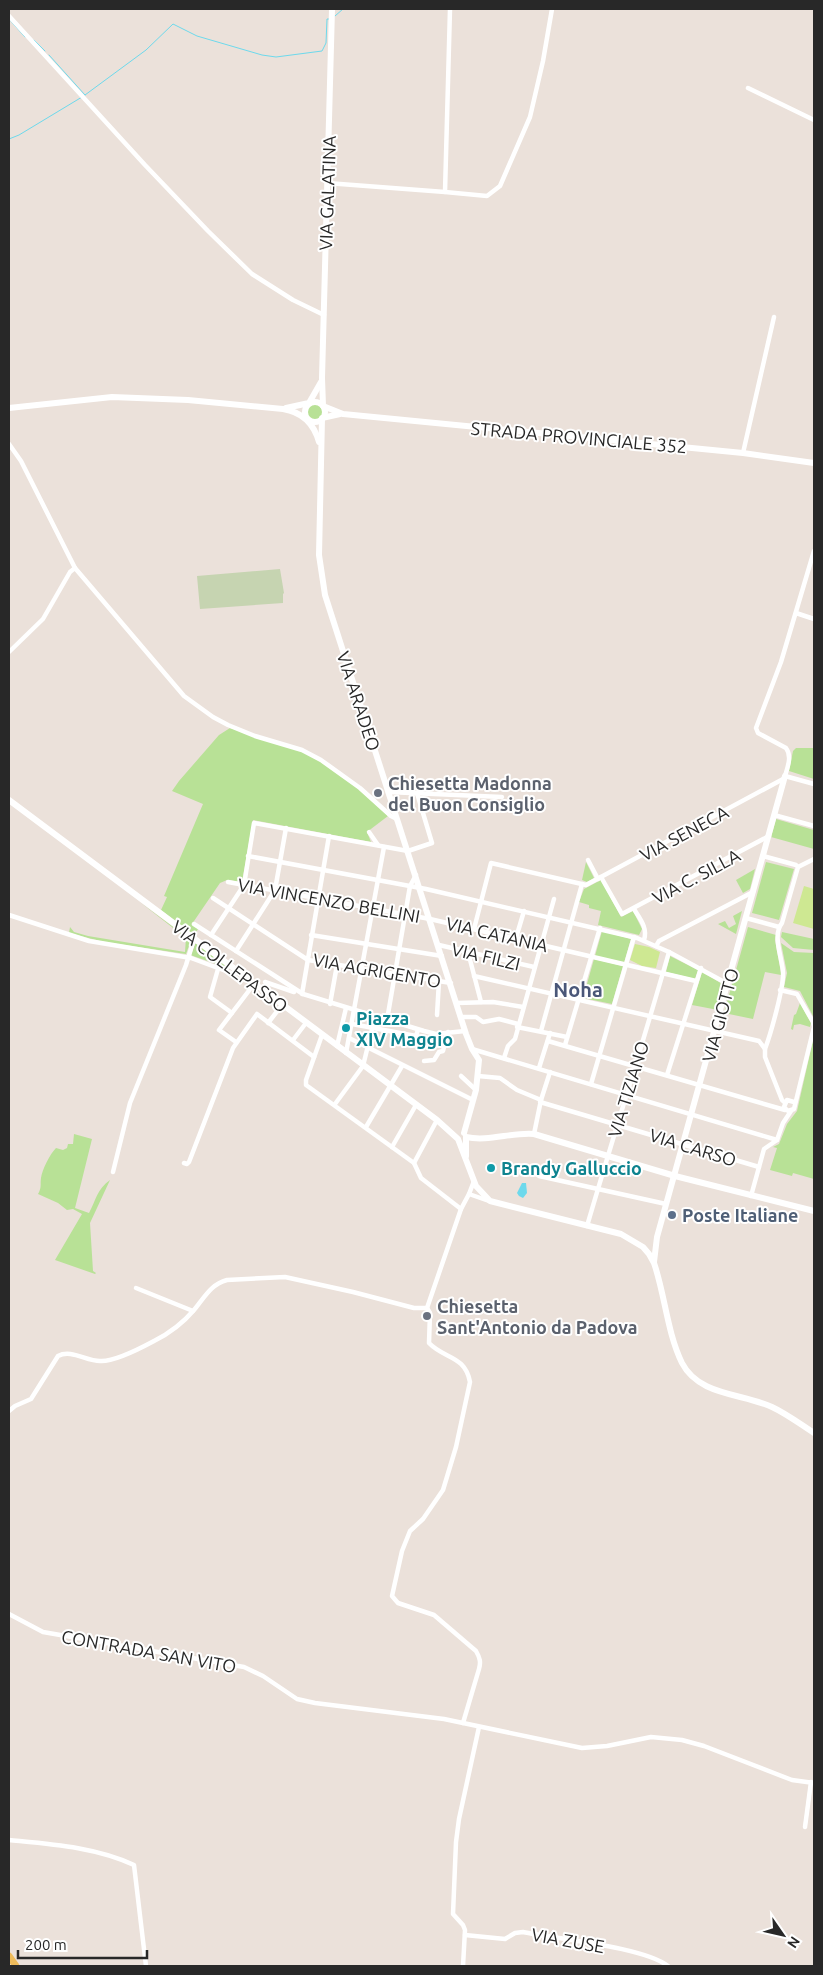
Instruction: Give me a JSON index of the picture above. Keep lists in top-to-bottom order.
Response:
{
  "streets": {
    "street": [
      "VIA GALATINA",
      "STRADA PROVINCIALE 352",
      "VIA ARADEO",
      "VIA SENECA",
      "VIA C. SILLA",
      "VIA VINCENZO BELLINI",
      "VIA CATANIA",
      "VIA FILZI",
      "VIA COLLEPASSO",
      "VIA AGRIGENTO",
      "VIA GIOTTO",
      "VIA TIZIANO",
      "VIA CARSO",
      "CONTRADA SAN VITO",
      "VIA ZUSE"
    ]
  },
  "crossings": [
    ["VIA GALATINA", "STRADA PROVINCIALE 352"],
    ["VIA GALATINA", "VIA ARADEO"],
    ["STRADA PROVINCIALE 352", "VIA ARADEO"],
    ["VIA ARADEO", "VIA VINCENZO BELLINI"],
    ["VIA ARADEO", "VIA CATANIA"],
    ["VIA ARADEO", "VIA FILZI"],
    ["VIA ARADEO", "VIA AGRIGENTO"],
    ["VIA ARADEO", "VIA CARSO"],
    ["VIA SENECA", "VIA C. SILLA"],
    ["VIA SENECA", "VIA GIOTTO"],
    ["VIA C. SILLA", "VIA GIOTTO"],
    ["VIA VINCENZO BELLINI", "VIA CATANIA"],
    ["VIA CATANIA", "VIA TIZIANO"],
    ["VIA GIOTTO", "VIA CARSO"],
    ["VIA TIZIANO", "VIA CARSO"]
  ],
  "districts": ["Noha"],
  "places": [
    "Chiesetta Madonna del Buon Consiglio",
    "Piazza XIV Maggio",
    "Brandy Galluccio",
    "Poste Italiane",
    "Chiesetta Sant'Antonio da Padova"
  ],
  "scale_bar": "200 m",
  "north": "bottom right"
}
